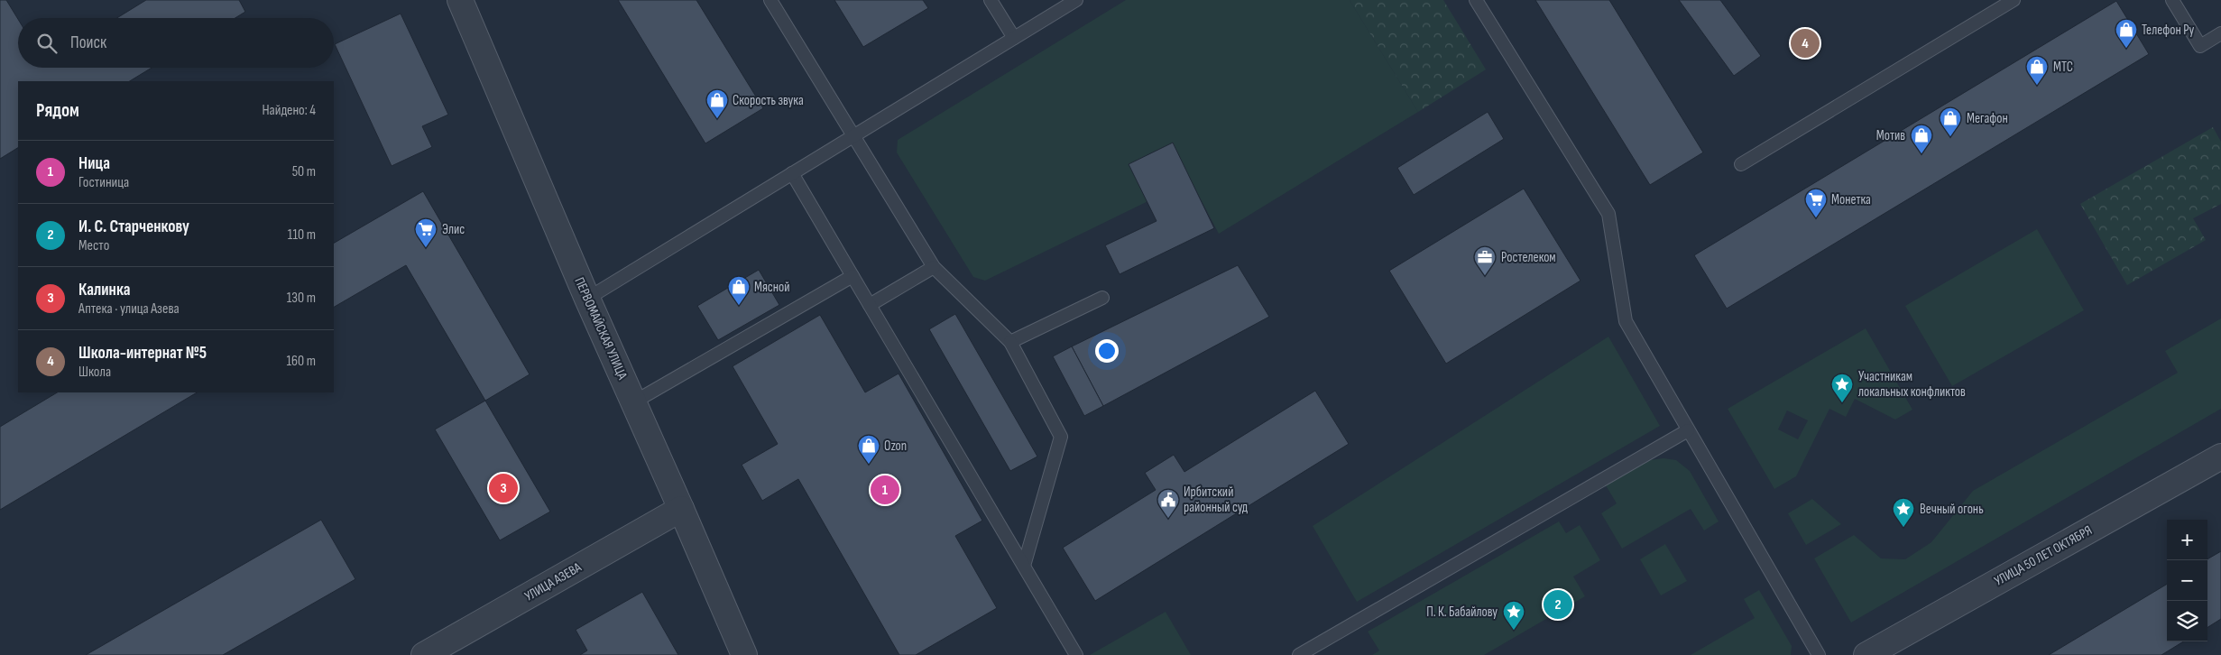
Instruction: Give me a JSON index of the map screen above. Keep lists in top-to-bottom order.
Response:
{
  "streets": {
    "street": ["ПЕРВОМАЙСКАЯ УЛИЦА", "УЛИЦА 50 ЛЕТ ОКТЯБРЯ", "УЛИЦА АЗЕВА"]
  },
  "crossings": [
    ["ПЕРВОМАЙСКАЯ УЛИЦА", "УЛИЦА АЗЕВА"]
  ],
  "places": {
    "shop": [
      "Телефон Ру",
      "МТС",
      "Скорость звука",
      "Мегафон",
      "Мотив",
      "Мясной",
      "Ozon"
    ],
    "supermarket": ["Монетка", "Элис"],
    "office": ["Ростелеком"],
    "place": ["Участникам локальных конфликтов", "Вечный огонь", "П. К. Бабайлову"],
    "public building": ["Ирбитский районный суд"]
  },
  "page": {
    "search": "Поиск",
    "pins": [
      "4",
      "3",
      "1",
      "2"
    ],
    "heading": ["Рядом", "Найдено: 4"],
    "list": [
      {
        "mark": "1",
        "name": "Ница",
        "note": "Гостиница",
        "value": "50 m"
      },
      {
        "mark": "2",
        "name": "И. С. Старченкову",
        "note": "Место",
        "value": "110 m"
      },
      {
        "mark": "3",
        "name": "Калинка",
        "note": "Аптека · улица Азева",
        "value": "130 m"
      },
      {
        "mark": "4",
        "name": "Школа-интернат №5",
        "note": "Школа",
        "value": "160 m"
      }
    ],
    "map_buttons": ["+", "−"]
  }
}
